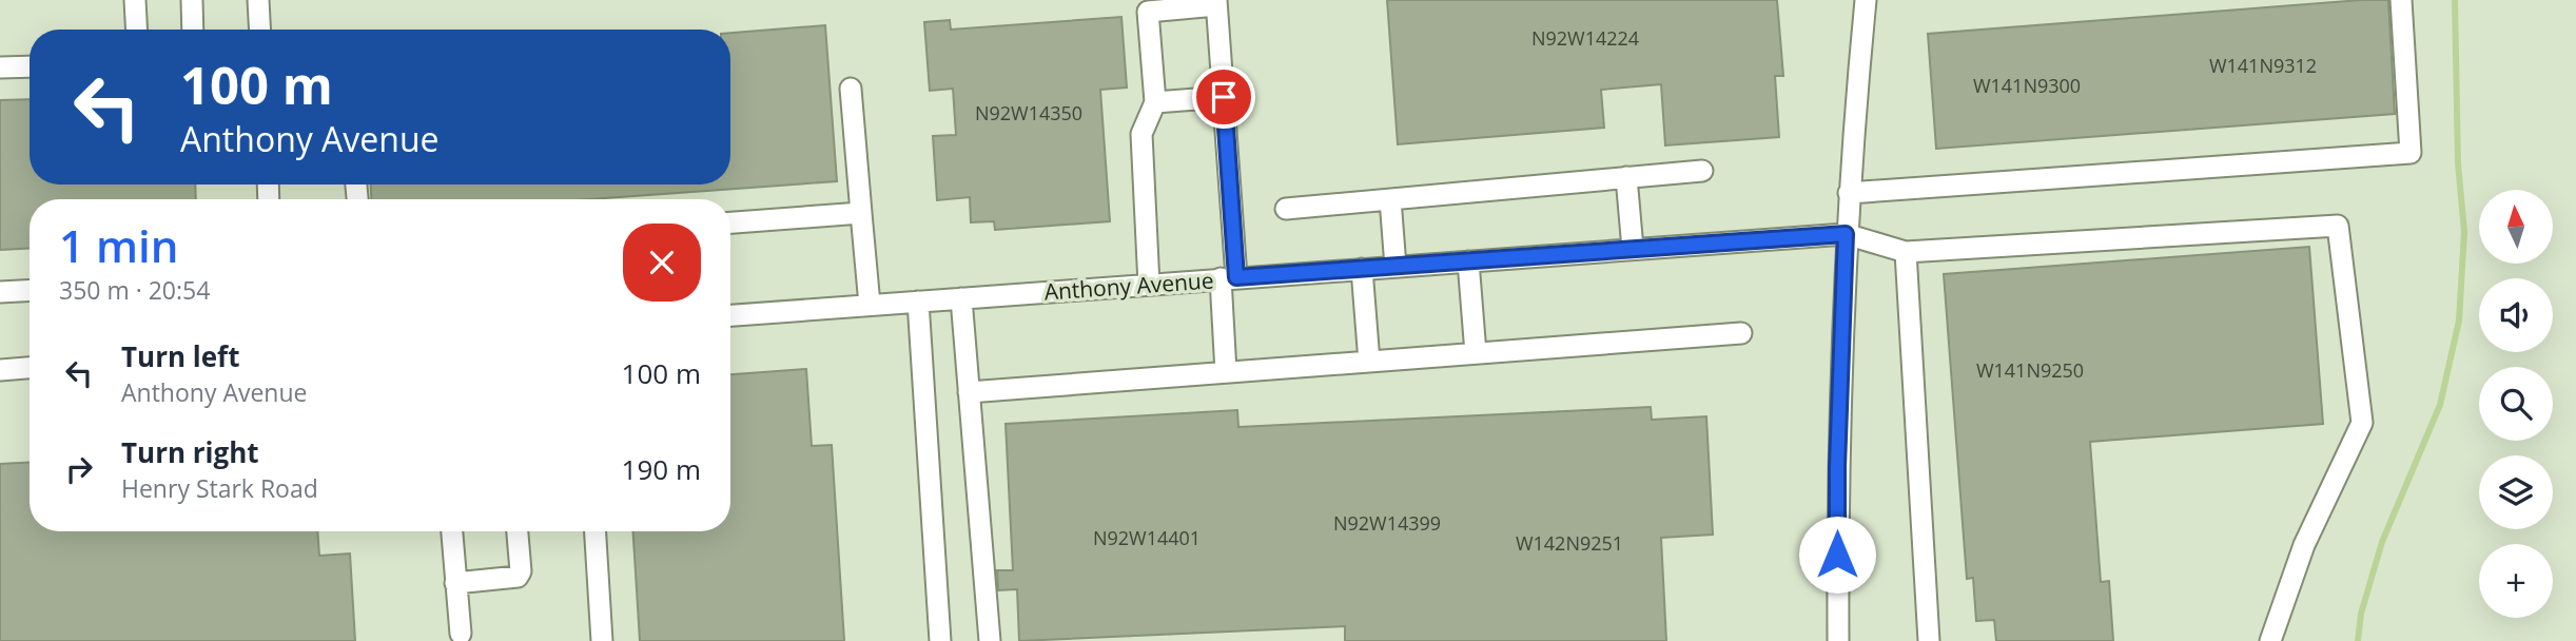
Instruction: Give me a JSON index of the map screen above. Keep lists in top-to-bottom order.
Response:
{
  "streets": {
    "street": ["Anthony Avenue"]
  },
  "house_numbers": [
    "N92W14224",
    "W141N9312",
    "W141N9300",
    "N92W14350",
    "W141N9250",
    "N92W14399",
    "N92W14401",
    "W142N9251"
  ],
  "north": "top",
  "page": {
    "turn": ["100 m", "Anthony Avenue"],
    "map_buttons": "+",
    "heading": ["1 min", "350 m · 20:54"],
    "list": [
      {
        "name": "Turn left",
        "note": "Anthony Avenue",
        "value": "100 m"
      },
      {
        "name": "Turn right",
        "note": "Henry Stark Road",
        "value": "190 m"
      }
    ]
  }
}
